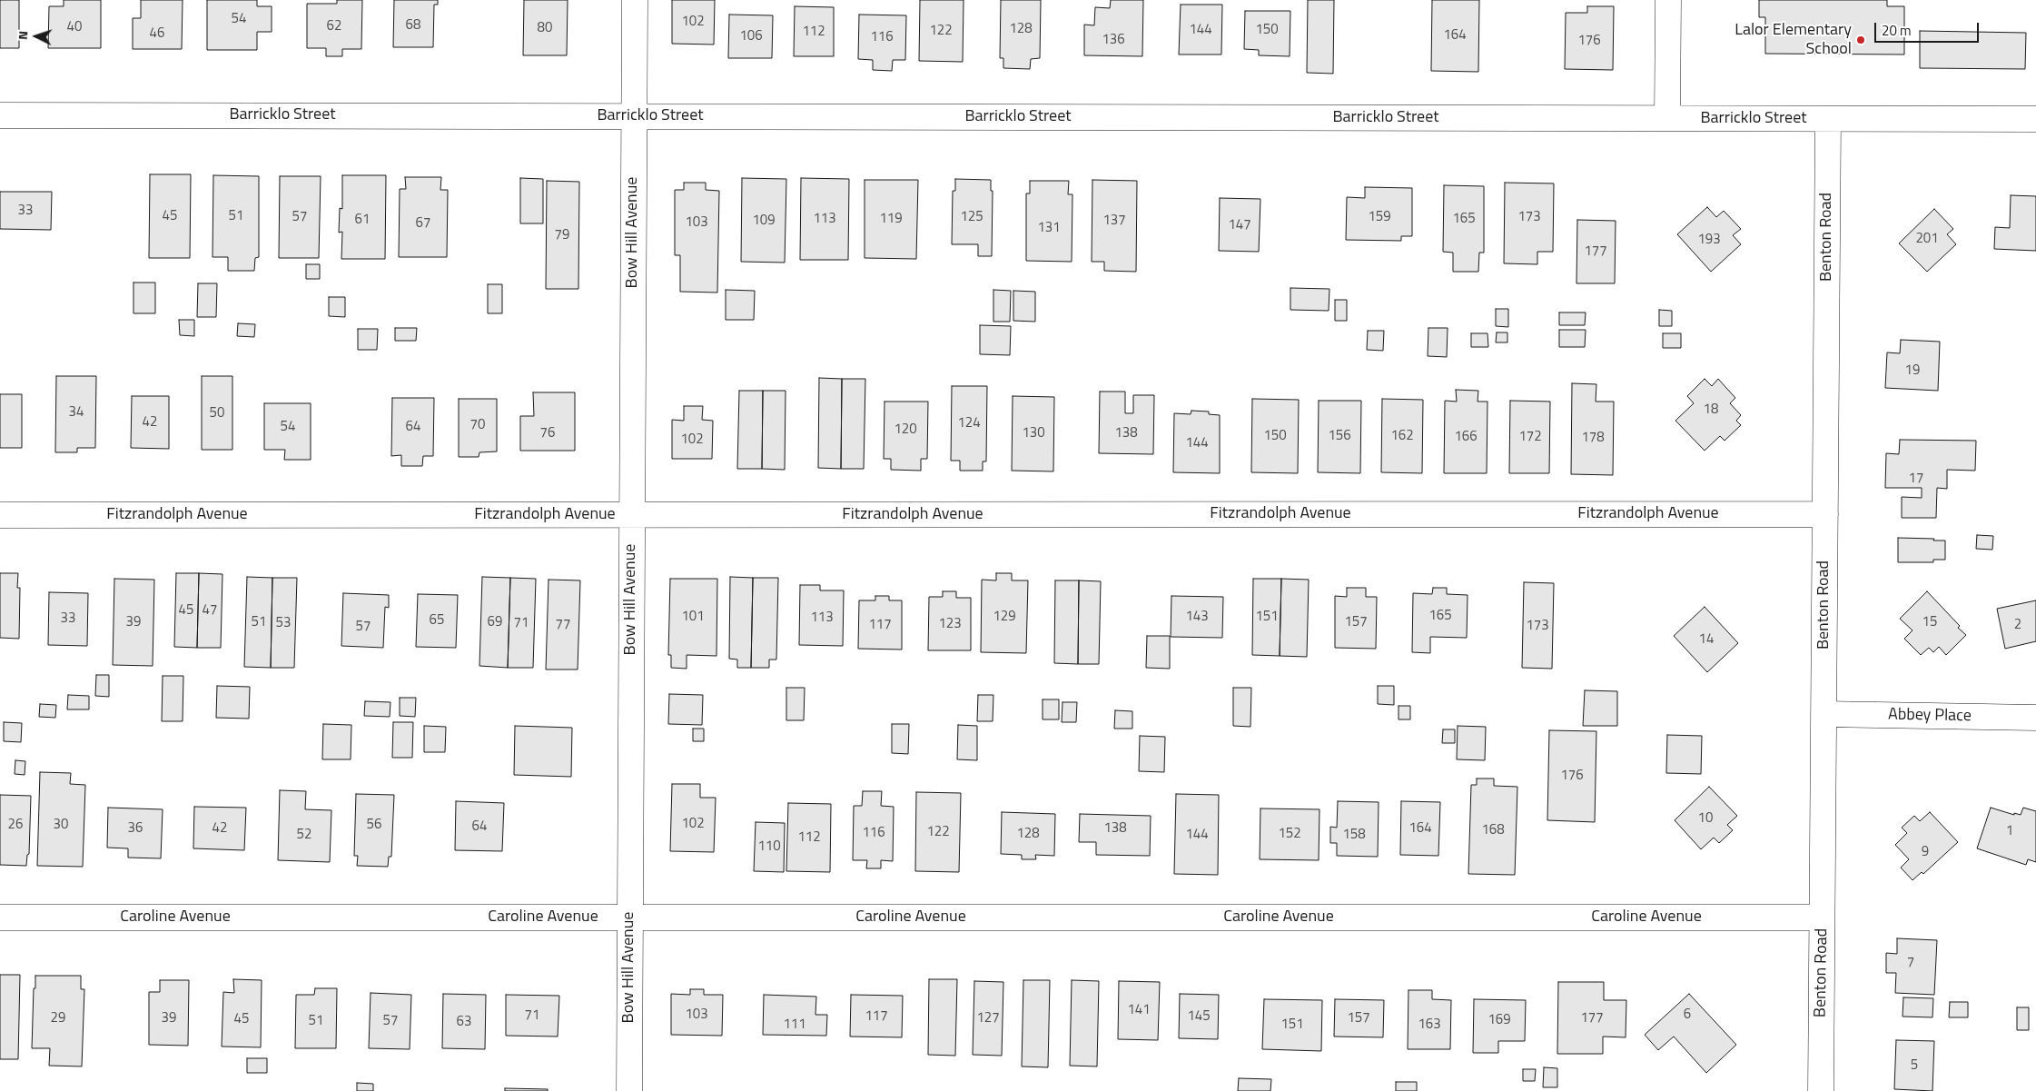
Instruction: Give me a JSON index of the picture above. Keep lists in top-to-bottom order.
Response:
{
  "streets": {
    "street": [
      "Barricklo Street",
      "Bow Hill Avenue",
      "Benton Road",
      "Fitzrandolph Avenue",
      "Abbey Place",
      "Caroline Avenue"
    ]
  },
  "crossings": [
    ["Barricklo Street", "Bow Hill Avenue"],
    ["Barricklo Street", "Benton Road"],
    ["Bow Hill Avenue", "Fitzrandolph Avenue"],
    ["Bow Hill Avenue", "Caroline Avenue"],
    ["Benton Road", "Fitzrandolph Avenue"],
    ["Benton Road", "Abbey Place"],
    ["Benton Road", "Caroline Avenue"]
  ],
  "places": ["Lalor Elementary School"],
  "house_numbers": [
    "54",
    "102",
    "68",
    "62",
    "40",
    "80",
    "128",
    "144",
    "150",
    "122",
    "112",
    "46",
    "164",
    "106",
    "116",
    "136",
    "176",
    "33",
    "45",
    "51",
    "57",
    "125",
    "159",
    "173",
    "113",
    "119",
    "165",
    "61",
    "109",
    "137",
    "103",
    "67",
    "147",
    "131",
    "79",
    "201",
    "193",
    "177",
    "19",
    "18",
    "34",
    "50",
    "42",
    "124",
    "70",
    "54",
    "64",
    "120",
    "76",
    "130",
    "138",
    "150",
    "156",
    "162",
    "166",
    "172",
    "178",
    "102",
    "144",
    "17",
    "45",
    "47",
    "165",
    "101",
    "129",
    "143",
    "151",
    "113",
    "33",
    "65",
    "39",
    "51",
    "69",
    "157",
    "15",
    "53",
    "71",
    "123",
    "77",
    "117",
    "2",
    "173",
    "57",
    "14",
    "176",
    "10",
    "102",
    "26",
    "30",
    "56",
    "64",
    "36",
    "42",
    "138",
    "164",
    "168",
    "1",
    "122",
    "116",
    "128",
    "152",
    "52",
    "144",
    "158",
    "112",
    "110",
    "9",
    "7",
    "141",
    "103",
    "6",
    "71",
    "117",
    "145",
    "29",
    "39",
    "127",
    "157",
    "177",
    "45",
    "169",
    "51",
    "57",
    "63",
    "111",
    "151",
    "163",
    "5"
  ],
  "scale_bar": "20 m",
  "north": "left"
}
